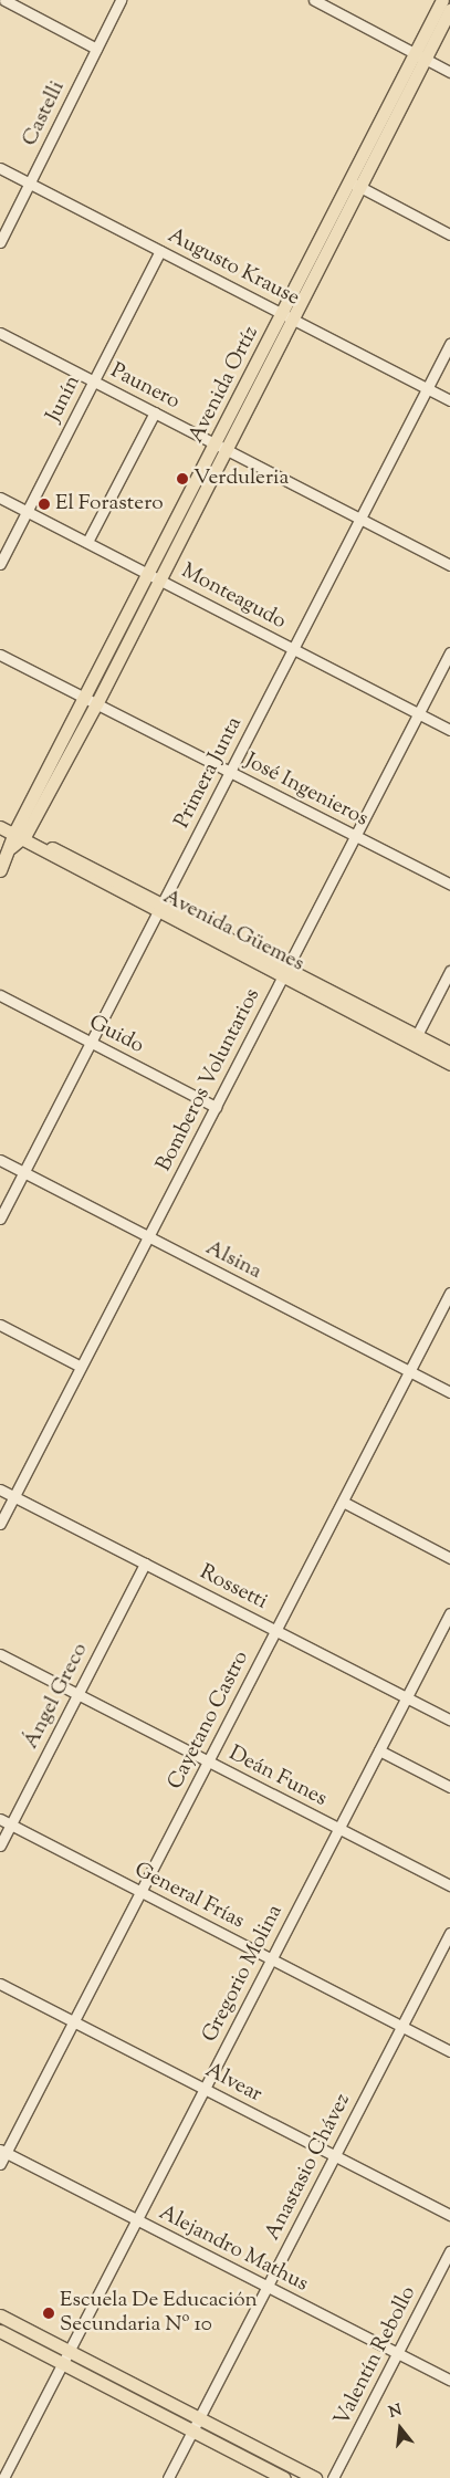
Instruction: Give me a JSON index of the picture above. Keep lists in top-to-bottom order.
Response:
{
  "streets": {
    "main road": ["Avenida Ortíz", "Avenida Güemes"],
    "street": [
      "Castelli",
      "Augusto Krause",
      "Paunero",
      "Junín",
      "Monteagudo",
      "Primera Junta",
      "José Ingenieros",
      "Guido",
      "Bomberos Voluntarios",
      "Alsina",
      "Rossetti",
      "Ángel Greco",
      "Cayetano Castro",
      "Deán Funes",
      "General Frías",
      "Gregorio Molina",
      "Alvear",
      "Anastasio Chávez",
      "Alejandro Mathus",
      "Valentín Rebollo"
    ]
  },
  "crossings": [
    ["Castelli", "Augusto Krause"],
    ["Augusto Krause", "Avenida Ortíz"],
    ["Augusto Krause", "Junín"],
    ["Augusto Krause", "Primera Junta"],
    ["Avenida Ortíz", "Paunero"],
    ["Avenida Ortíz", "Monteagudo"],
    ["Avenida Ortíz", "José Ingenieros"],
    ["Avenida Ortíz", "Avenida Güemes"],
    ["Paunero", "Junín"],
    ["Paunero", "Primera Junta"],
    ["Junín", "Monteagudo"],
    ["Monteagudo", "Primera Junta"],
    ["Monteagudo", "Bomberos Voluntarios"],
    ["Primera Junta", "José Ingenieros"],
    ["Primera Junta", "Avenida Güemes"],
    ["Primera Junta", "Guido"],
    ["Primera Junta", "Alsina"],
    ["José Ingenieros", "Bomberos Voluntarios"],
    ["Avenida Güemes", "Bomberos Voluntarios"],
    ["Guido", "Bomberos Voluntarios"],
    ["Bomberos Voluntarios", "Alsina"],
    ["Bomberos Voluntarios", "Rossetti"],
    ["Alsina", "Cayetano Castro"],
    ["Rossetti", "Ángel Greco"],
    ["Rossetti", "Cayetano Castro"],
    ["Rossetti", "Gregorio Molina"],
    ["Ángel Greco", "Deán Funes"],
    ["Ángel Greco", "General Frías"],
    ["Cayetano Castro", "Deán Funes"],
    ["Cayetano Castro", "General Frías"],
    ["Cayetano Castro", "Alvear"],
    ["Cayetano Castro", "Alejandro Mathus"],
    ["Deán Funes", "Gregorio Molina"],
    ["General Frías", "Gregorio Molina"],
    ["General Frías", "Anastasio Chávez"],
    ["Gregorio Molina", "Alvear"],
    ["Gregorio Molina", "Alejandro Mathus"],
    ["Alvear", "Anastasio Chávez"],
    ["Anastasio Chávez", "Alejandro Mathus"],
    ["Alejandro Mathus", "Valentín Rebollo"]
  ],
  "places": ["Verduleria", "El Forastero", "Escuela De Educación Secundaria Nº 10"],
  "north": "top"
}
